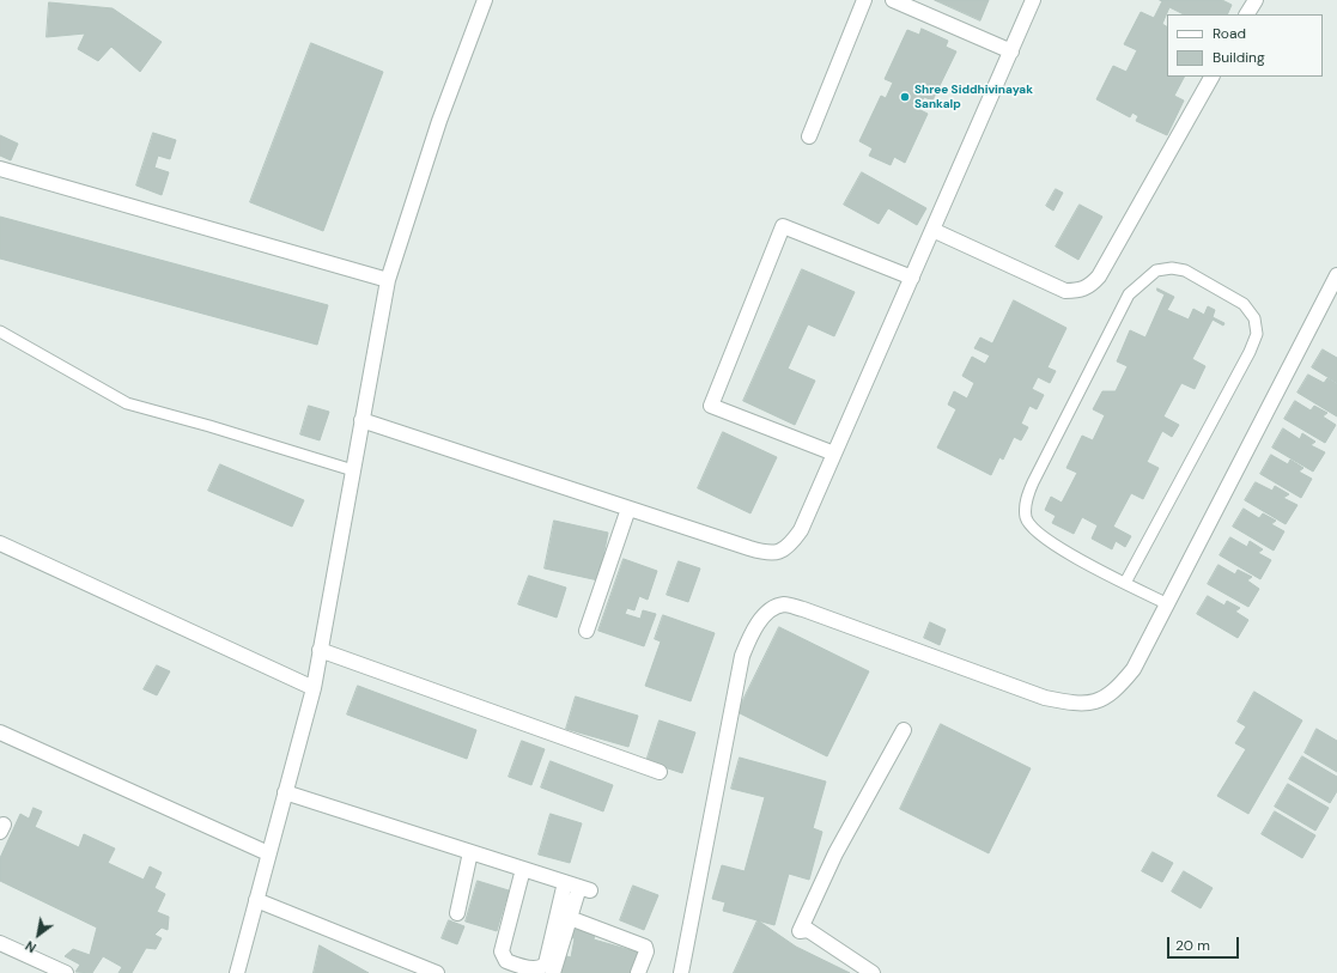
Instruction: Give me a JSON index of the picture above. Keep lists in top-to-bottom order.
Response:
{
  "places": ["Shree Siddhivinayak Sankalp"],
  "legend": ["Road", "Building"],
  "scale_bar": "20 m",
  "north": "bottom left"
}
